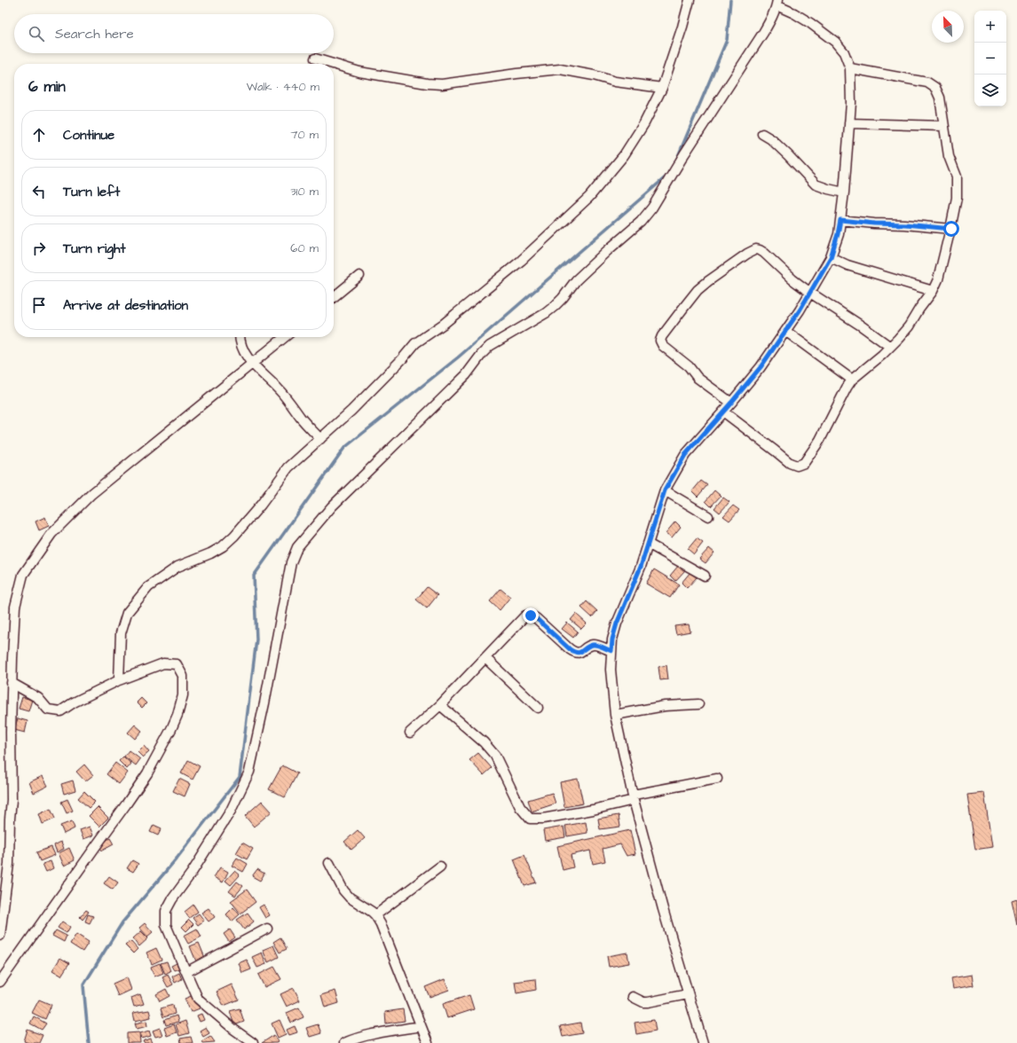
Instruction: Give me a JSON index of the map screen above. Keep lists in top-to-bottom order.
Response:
{
  "north": "top left",
  "page": {
    "map_buttons": ["+", "−"],
    "search": "Search here",
    "heading": ["6 min", "Walk · 440 m"],
    "list": [
      ["Continue", "70 m"],
      ["Turn left", "310 m"],
      ["Turn right", "60 m"],
      "Arrive at destination"
    ]
  }
}
